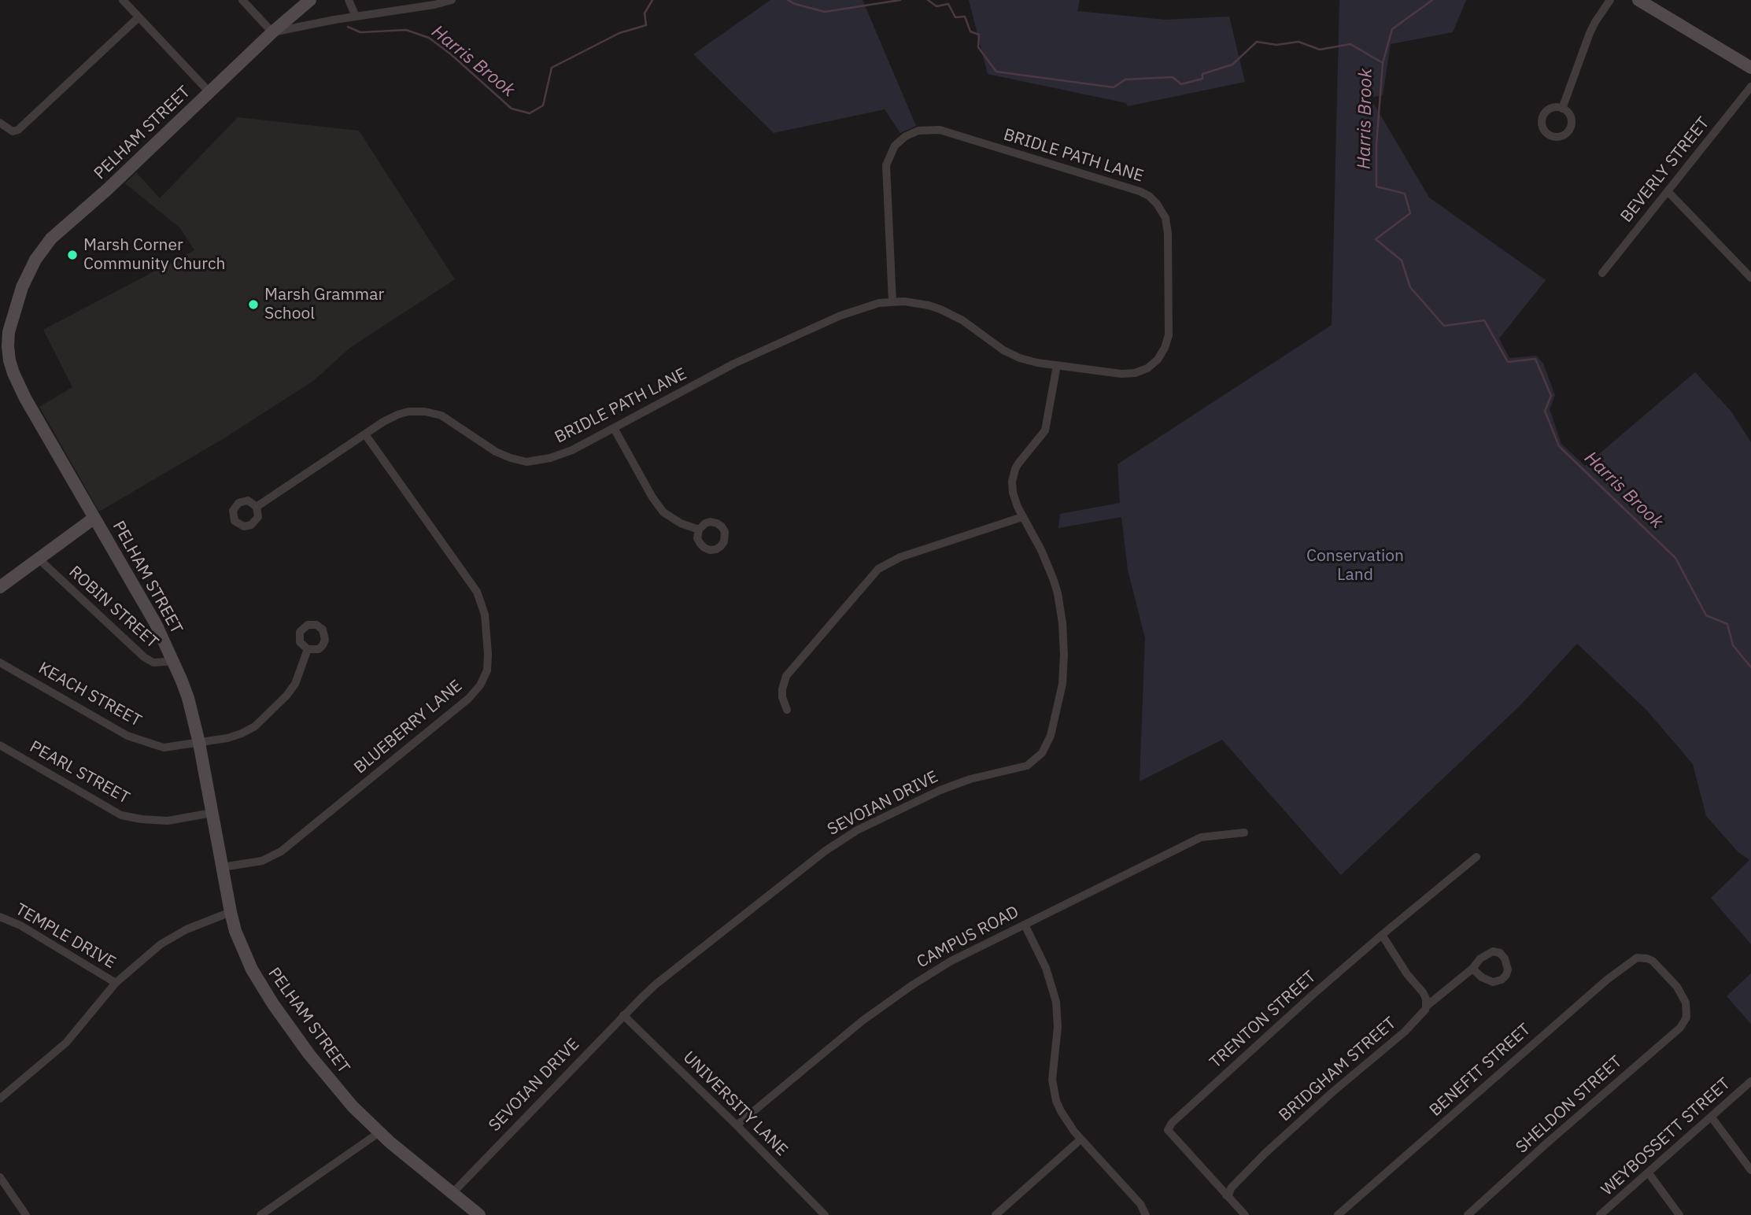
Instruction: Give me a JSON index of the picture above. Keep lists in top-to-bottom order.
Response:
{
  "streets": {
    "street": [
      "PELHAM STREET",
      "BRIDLE PATH LANE",
      "BEVERLY STREET",
      "ROBIN STREET",
      "KEACH STREET",
      "BLUEBERRY LANE",
      "PEARL STREET",
      "SEVOIAN DRIVE",
      "TEMPLE DRIVE",
      "CAMPUS ROAD",
      "TRENTON STREET",
      "BRIDGHAM STREET",
      "BENEFIT STREET",
      "UNIVERSITY LANE",
      "SHELDON STREET",
      "WEYBOSSETT STREET"
    ]
  },
  "crossings": [
    ["PELHAM STREET", "ROBIN STREET"],
    ["PELHAM STREET", "KEACH STREET"],
    ["PELHAM STREET", "BLUEBERRY LANE"],
    ["PELHAM STREET", "PEARL STREET"],
    ["PELHAM STREET", "SEVOIAN DRIVE"],
    ["PELHAM STREET", "TEMPLE DRIVE"],
    ["BRIDLE PATH LANE", "BLUEBERRY LANE"],
    ["BRIDLE PATH LANE", "SEVOIAN DRIVE"],
    ["SEVOIAN DRIVE", "UNIVERSITY LANE"],
    ["CAMPUS ROAD", "UNIVERSITY LANE"],
    ["TRENTON STREET", "BRIDGHAM STREET"],
    ["BENEFIT STREET", "SHELDON STREET"]
  ],
  "water": ["Harris Brook"],
  "parks": ["Conservation Land"],
  "places": ["Marsh Corner Community Church", "Marsh Grammar School"]
}
